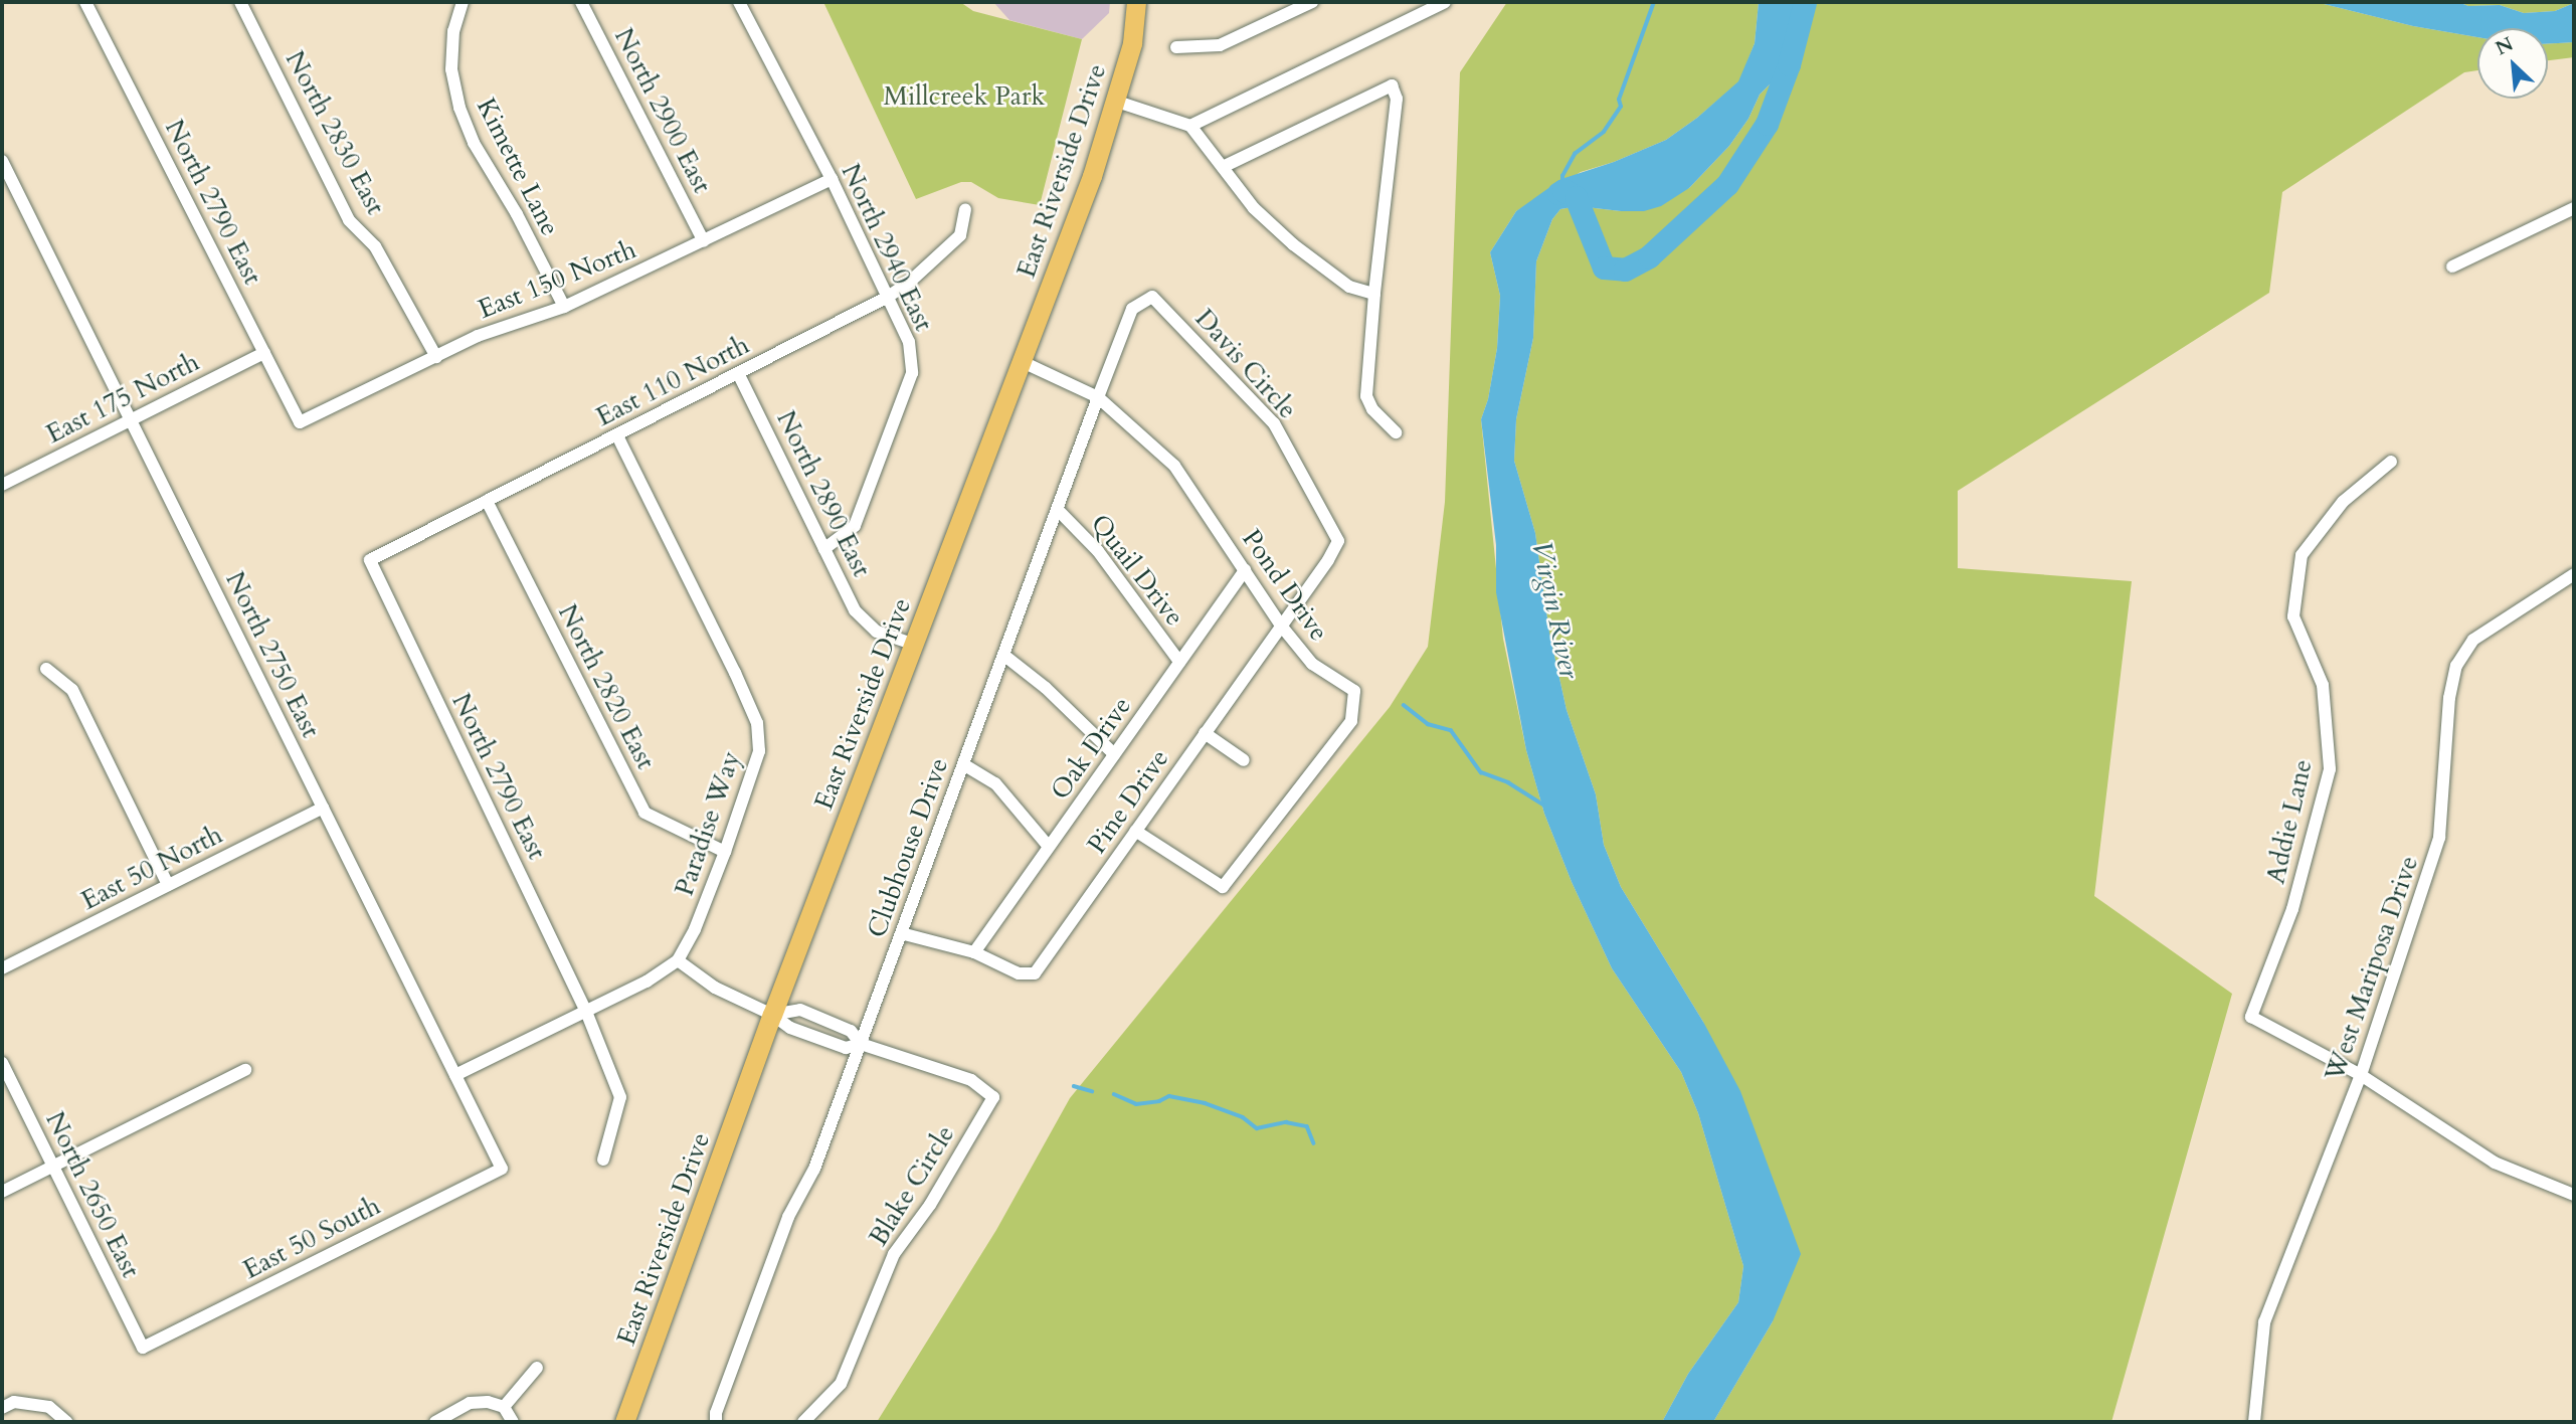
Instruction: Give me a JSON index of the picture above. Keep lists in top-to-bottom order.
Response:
{
  "streets": {
    "main road": ["East Riverside Drive"],
    "street": [
      "North 2900 East",
      "North 2830 East",
      "Kimette Lane",
      "North 2790 East",
      "North 2940 East",
      "East 150 North",
      "Davis Circle",
      "East 110 North",
      "East 175 North",
      "North 2890 East",
      "Quail Drive",
      "Pond Drive",
      "North 2750 East",
      "North 2820 East",
      "Oak Drive",
      "Pine Drive",
      "Addie Lane",
      "Paradise Way",
      "Clubhouse Drive",
      "East 50 North",
      "West Mariposa Drive",
      "Blake Circle",
      "North 2650 East",
      "East 50 South"
    ]
  },
  "crossings": [
    ["North 2900 East", "East 150 North"],
    ["North 2830 East", "East 150 North"],
    ["Kimette Lane", "East 150 North"],
    ["East Riverside Drive", "North 2890 East"],
    ["East Riverside Drive", "Pond Drive"],
    ["North 2790 East", "East 150 North"],
    ["North 2790 East", "East 110 North"],
    ["North 2790 East", "East 175 North"],
    ["North 2790 East", "Paradise Way"],
    ["North 2940 East", "East 150 North"],
    ["North 2940 East", "East 110 North"],
    ["North 2940 East", "North 2890 East"],
    ["Davis Circle", "Pine Drive"],
    ["Davis Circle", "Clubhouse Drive"],
    ["East 110 North", "North 2890 East"],
    ["East 110 North", "North 2820 East"],
    ["East 110 North", "Paradise Way"],
    ["East 175 North", "North 2750 East"],
    ["Quail Drive", "Oak Drive"],
    ["Quail Drive", "Clubhouse Drive"],
    ["Pond Drive", "Oak Drive"],
    ["Pond Drive", "Pine Drive"],
    ["Pond Drive", "Clubhouse Drive"],
    ["North 2750 East", "Paradise Way"],
    ["North 2750 East", "East 50 North"],
    ["North 2750 East", "East 50 South"],
    ["North 2820 East", "Paradise Way"],
    ["Oak Drive", "Pine Drive"],
    ["Pine Drive", "Clubhouse Drive"],
    ["Addie Lane", "West Mariposa Drive"],
    ["Clubhouse Drive", "Blake Circle"],
    ["North 2650 East", "East 50 South"]
  ],
  "water": ["Virgin River"],
  "parks": ["Millcreek Park"],
  "north": "top left"
}
